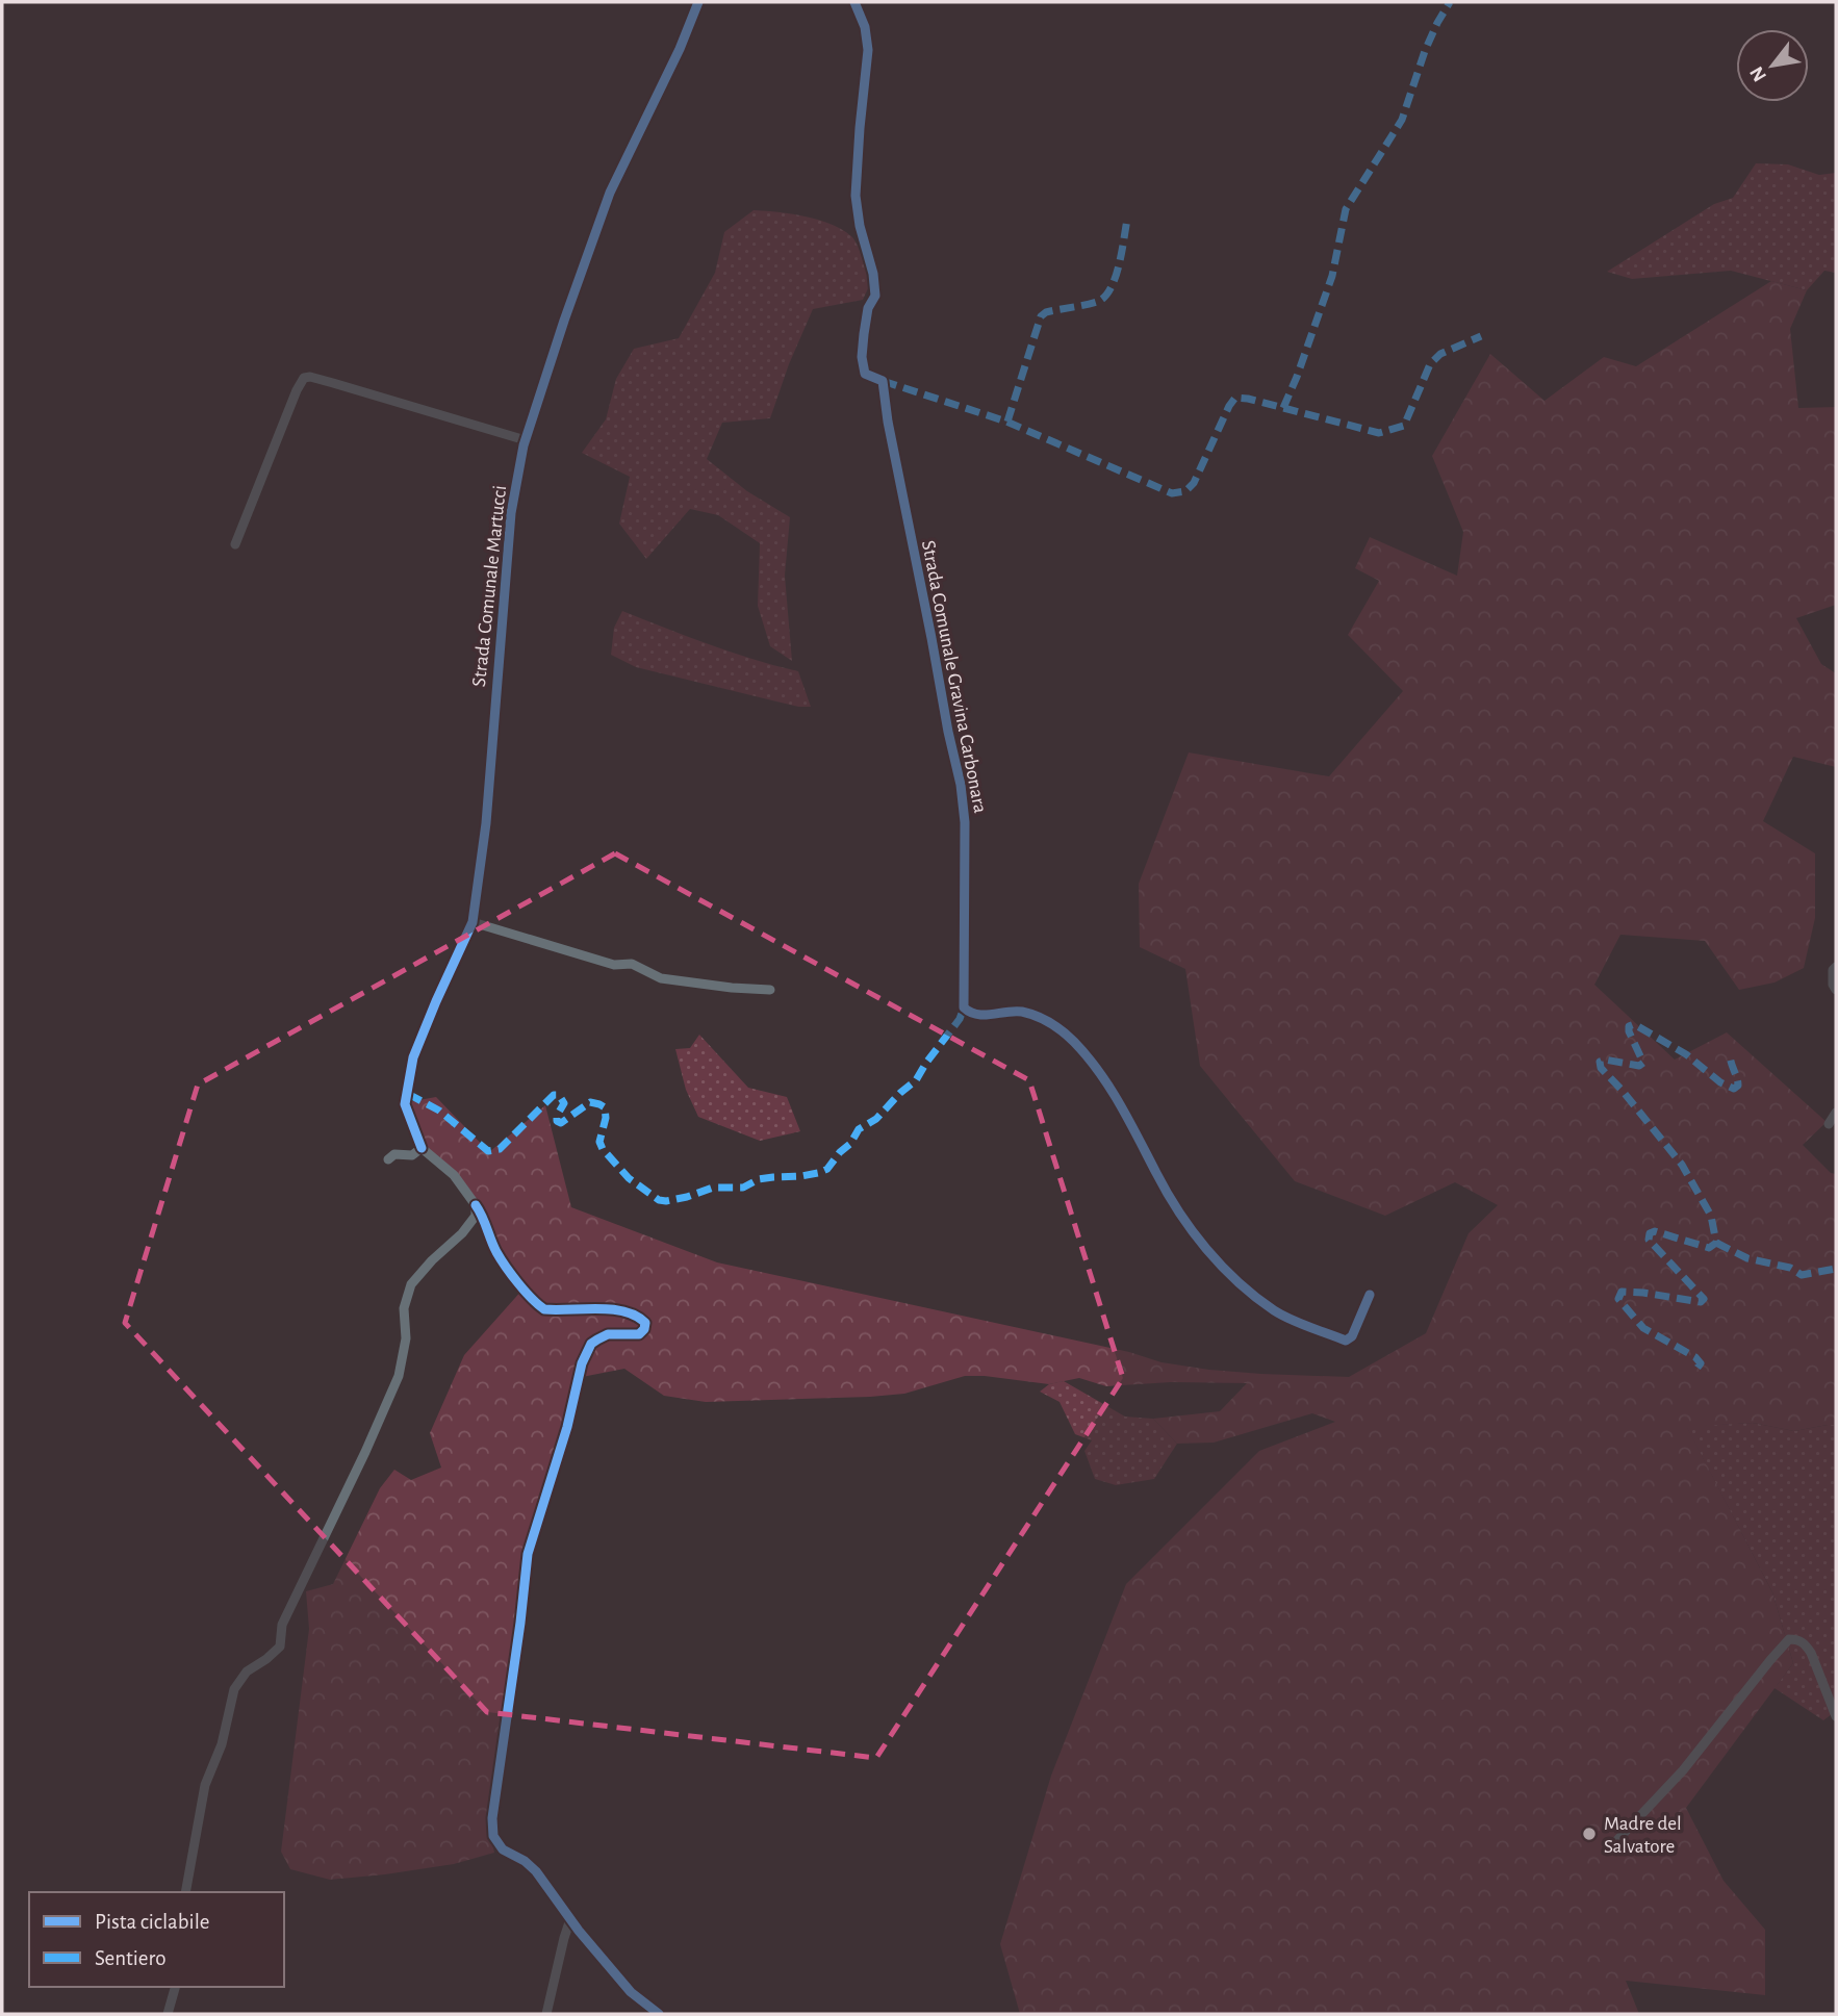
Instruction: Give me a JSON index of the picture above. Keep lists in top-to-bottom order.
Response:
{
  "streets": {
    "street": ["Strada Comunale Martucci", "Strada Comunale Gravina Carbonara"]
  },
  "places": ["Madre del Salvatore"],
  "legend": ["Pista ciclabile", "Sentiero"],
  "north": "bottom left"
}
